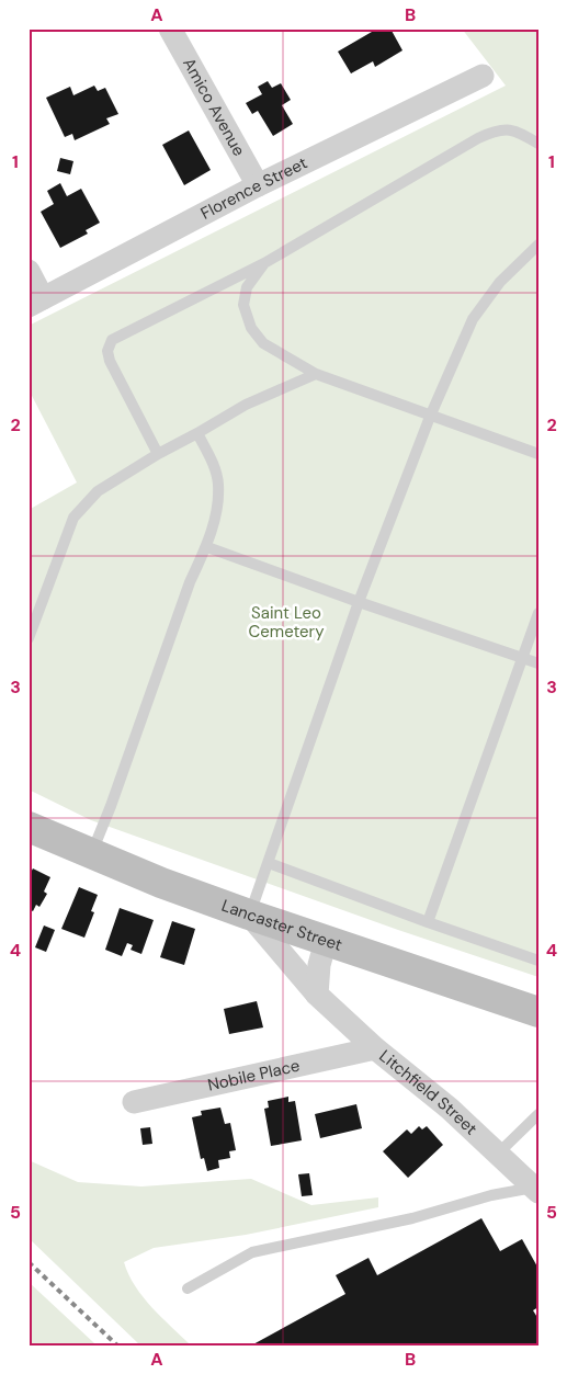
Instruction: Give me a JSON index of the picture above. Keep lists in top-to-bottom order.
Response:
{
  "streets": {
    "main road": ["Lancaster Street"],
    "street": [
      "Amico Avenue",
      "Florence Street",
      "Nobile Place",
      "Litchfield Street"
    ]
  },
  "crossings": [
    ["Amico Avenue", "Florence Street"],
    ["Lancaster Street", "Litchfield Street"],
    ["Nobile Place", "Litchfield Street"]
  ],
  "parks": ["Saint Leo Cemetery"],
  "grid": {
    "columns": ["A", "B"],
    "rows": [
      "1",
      "2",
      "3",
      "4",
      "5"
    ]
  }
}
